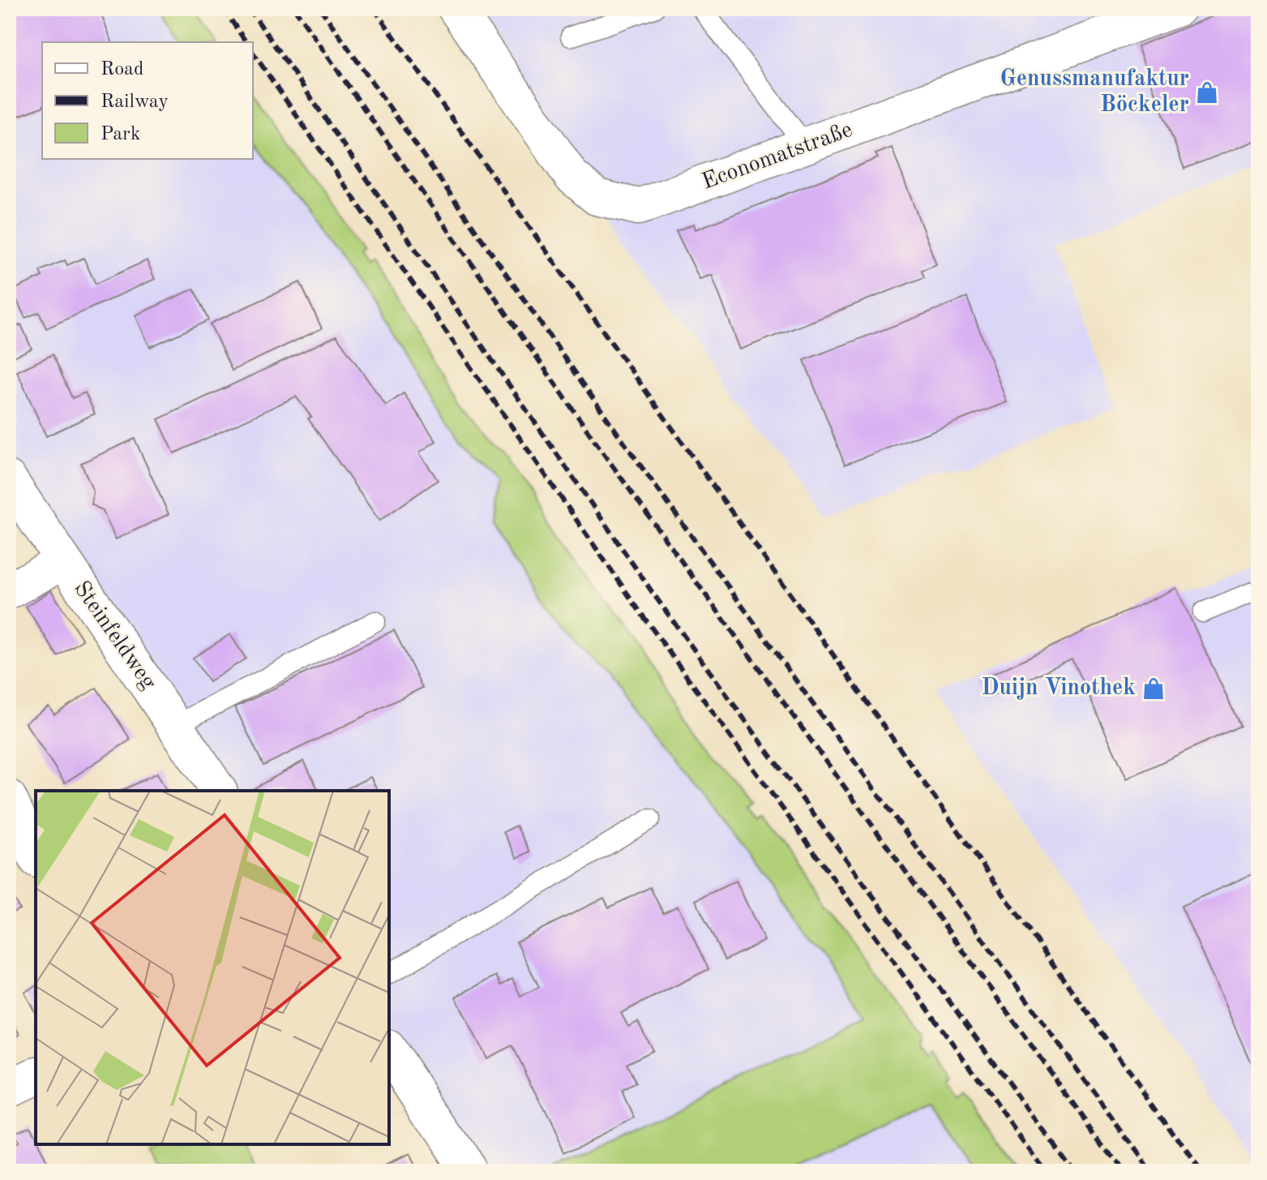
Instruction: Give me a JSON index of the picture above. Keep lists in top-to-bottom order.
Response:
{
  "streets": {
    "street": ["Economatstraße", "Steinfeldweg"]
  },
  "places": {
    "shop": ["Genussmanufaktur Böckeler", "Duijn Vinothek"]
  },
  "legend": ["Road", "Railway", "Park"]
}
